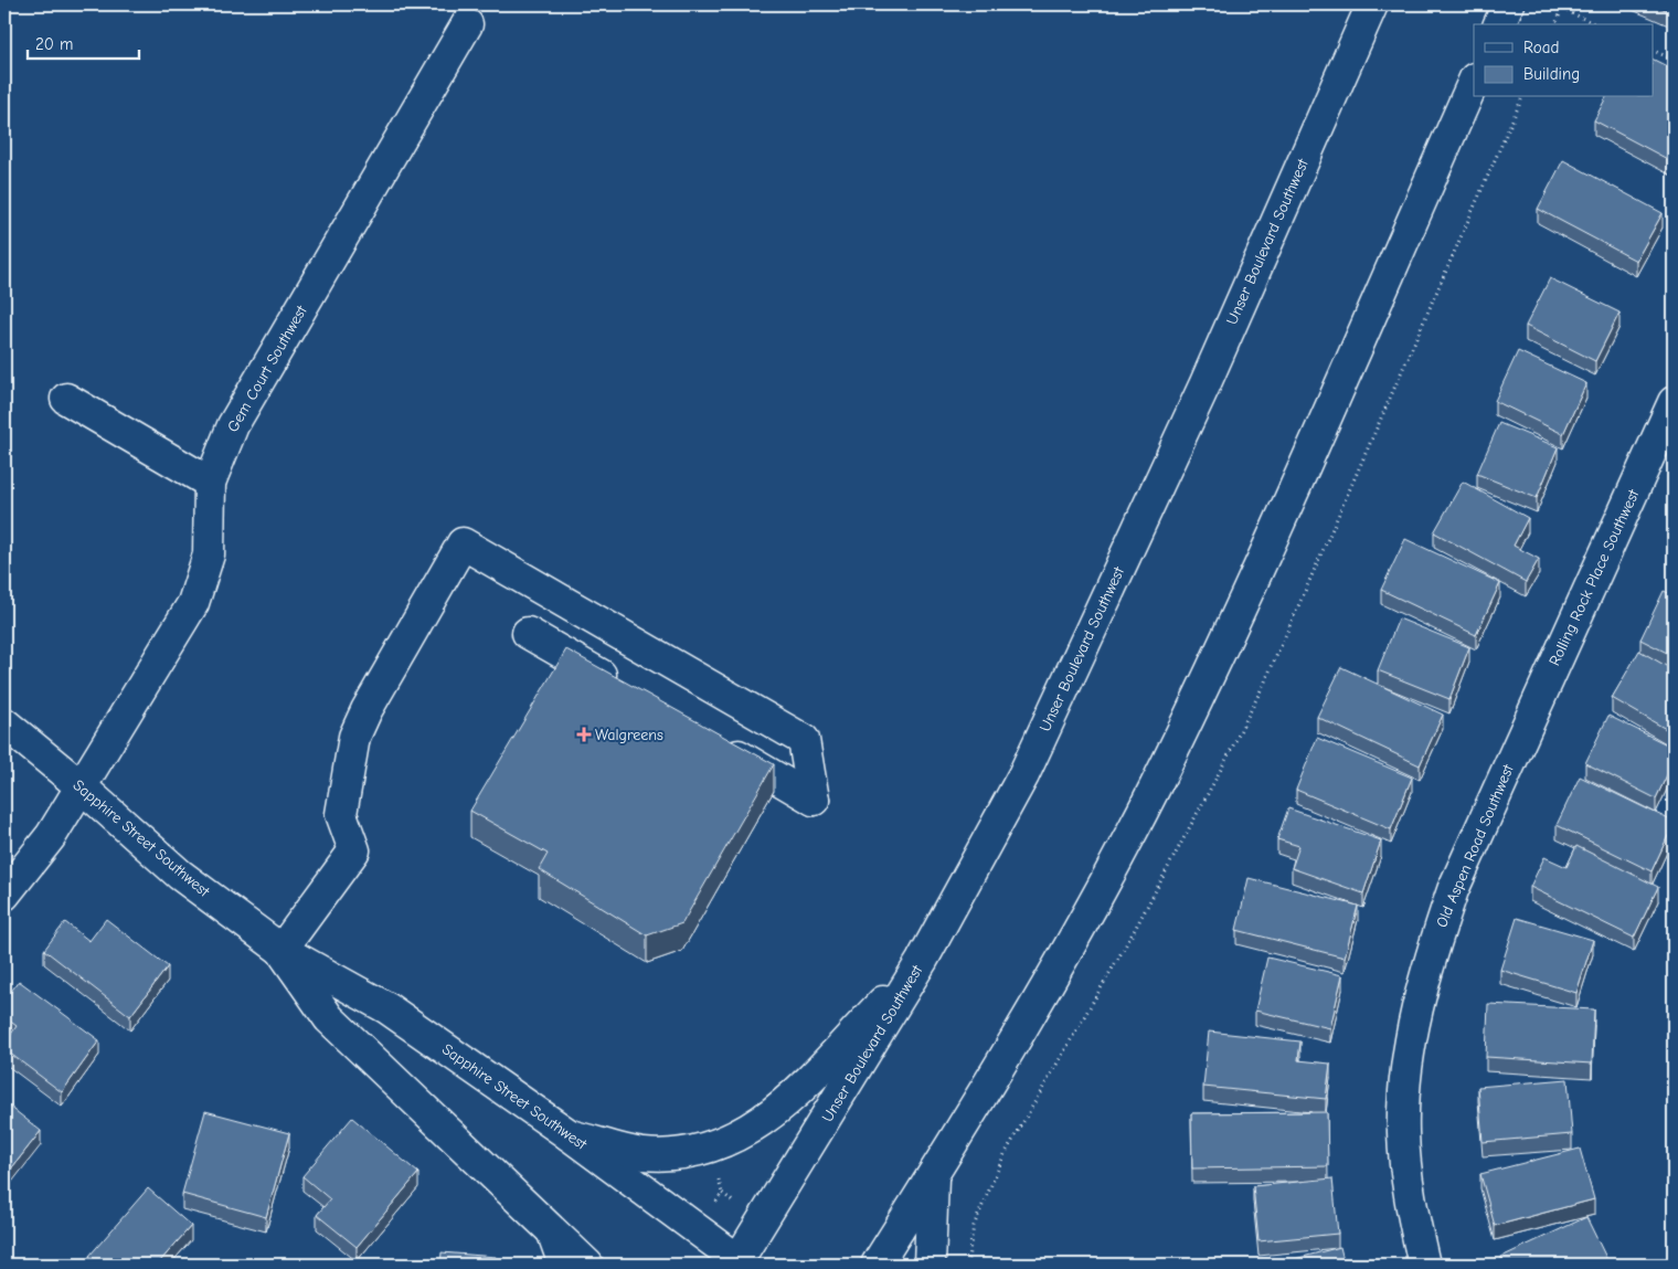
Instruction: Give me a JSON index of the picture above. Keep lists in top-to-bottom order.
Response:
{
  "streets": {
    "street": [
      "Unser Boulevard Southwest",
      "Gem Court Southwest",
      "Rolling Rock Place Southwest",
      "Sapphire Street Southwest",
      "Old Aspen Road Southwest"
    ]
  },
  "crossings": [
    ["Unser Boulevard Southwest", "Sapphire Street Southwest"],
    ["Gem Court Southwest", "Sapphire Street Southwest"],
    ["Rolling Rock Place Southwest", "Old Aspen Road Southwest"]
  ],
  "places": {
    "health": ["Walgreens"]
  },
  "legend": ["Road", "Building"],
  "scale_bar": "20 m"
}
